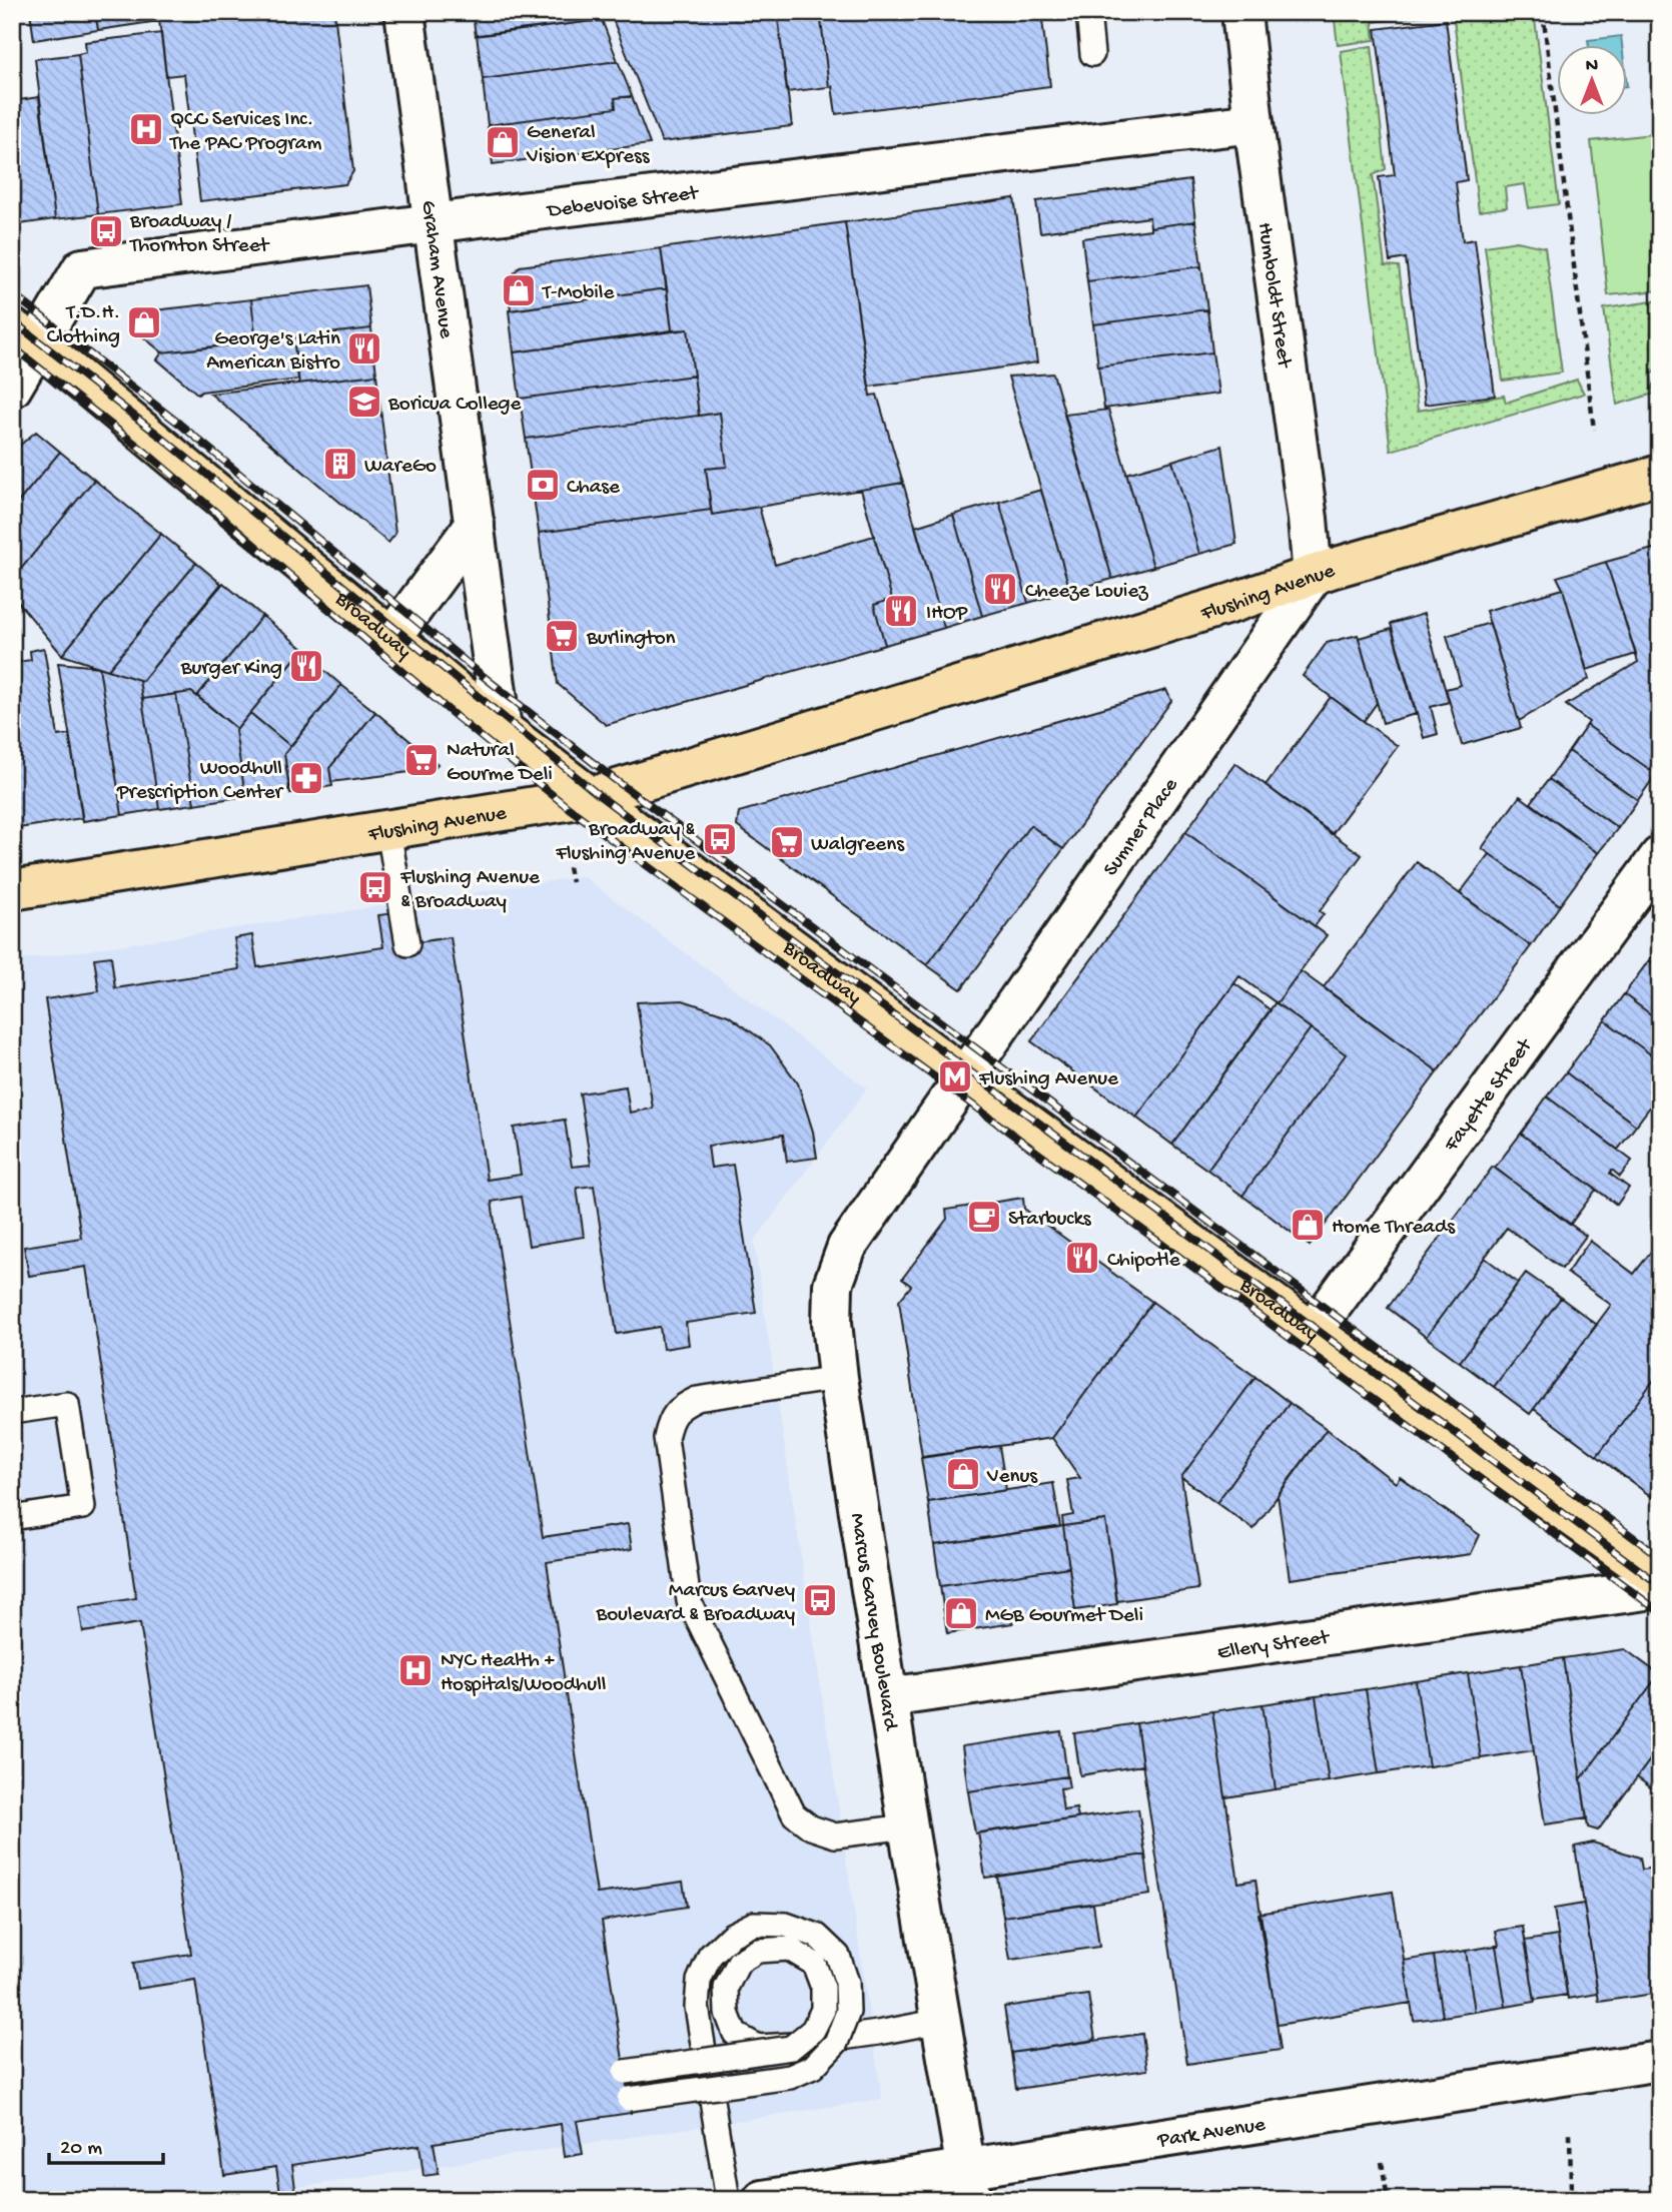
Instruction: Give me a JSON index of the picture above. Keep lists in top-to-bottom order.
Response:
{
  "streets": {
    "main road": ["Flushing Avenue", "Broadway"],
    "street": [
      "Debevoise Street",
      "Graham Avenue",
      "Humboldt Street",
      "Sumner Place",
      "Fayette Street",
      "Marcus Garvey Boulevard",
      "Ellery Street",
      "Park Avenue"
    ]
  },
  "crossings": [
    ["Debevoise Street", "Graham Avenue"],
    ["Debevoise Street", "Humboldt Street"],
    ["Debevoise Street", "Broadway"],
    ["Graham Avenue", "Broadway"],
    ["Humboldt Street", "Flushing Avenue"],
    ["Humboldt Street", "Sumner Place"],
    ["Flushing Avenue", "Broadway"],
    ["Flushing Avenue", "Sumner Place"],
    ["Broadway", "Sumner Place"],
    ["Broadway", "Fayette Street"],
    ["Broadway", "Marcus Garvey Boulevard"],
    ["Sumner Place", "Marcus Garvey Boulevard"],
    ["Marcus Garvey Boulevard", "Ellery Street"],
    ["Marcus Garvey Boulevard", "Park Avenue"]
  ],
  "places": {
    "hospital": ["QCC Services Inc. The PAC Program", "NYC Health + Hospitals/Woodhull"],
    "shop": [
      "General Vision Express",
      "T-Mobile",
      "T.D.H. Clothing",
      "Home Threads",
      "Venus",
      "MGB Gourmet Deli"
    ],
    "bus stop": [
      "Broadway / Thornton Street",
      "Broadway & Flushing Avenue",
      "Flushing Avenue & Broadway",
      "Marcus Garvey Boulevard & Broadway"
    ],
    "restaurant": [
      "George's Latin American Bistro",
      "Cheeze Louiez",
      "IHOP",
      "Burger King",
      "Chipotle"
    ],
    "school or university": ["Boricua College"],
    "building": ["WareGo"],
    "bank": ["Chase"],
    "supermarket": ["Burlington", "Natural Gourme Deli", "Walgreens"],
    "pharmacy": ["Woodhull Prescription Center"],
    "metro station": ["Flushing Avenue"],
    "cafe": ["Starbucks"]
  },
  "scale_bar": "20 m",
  "north": "top"
}
